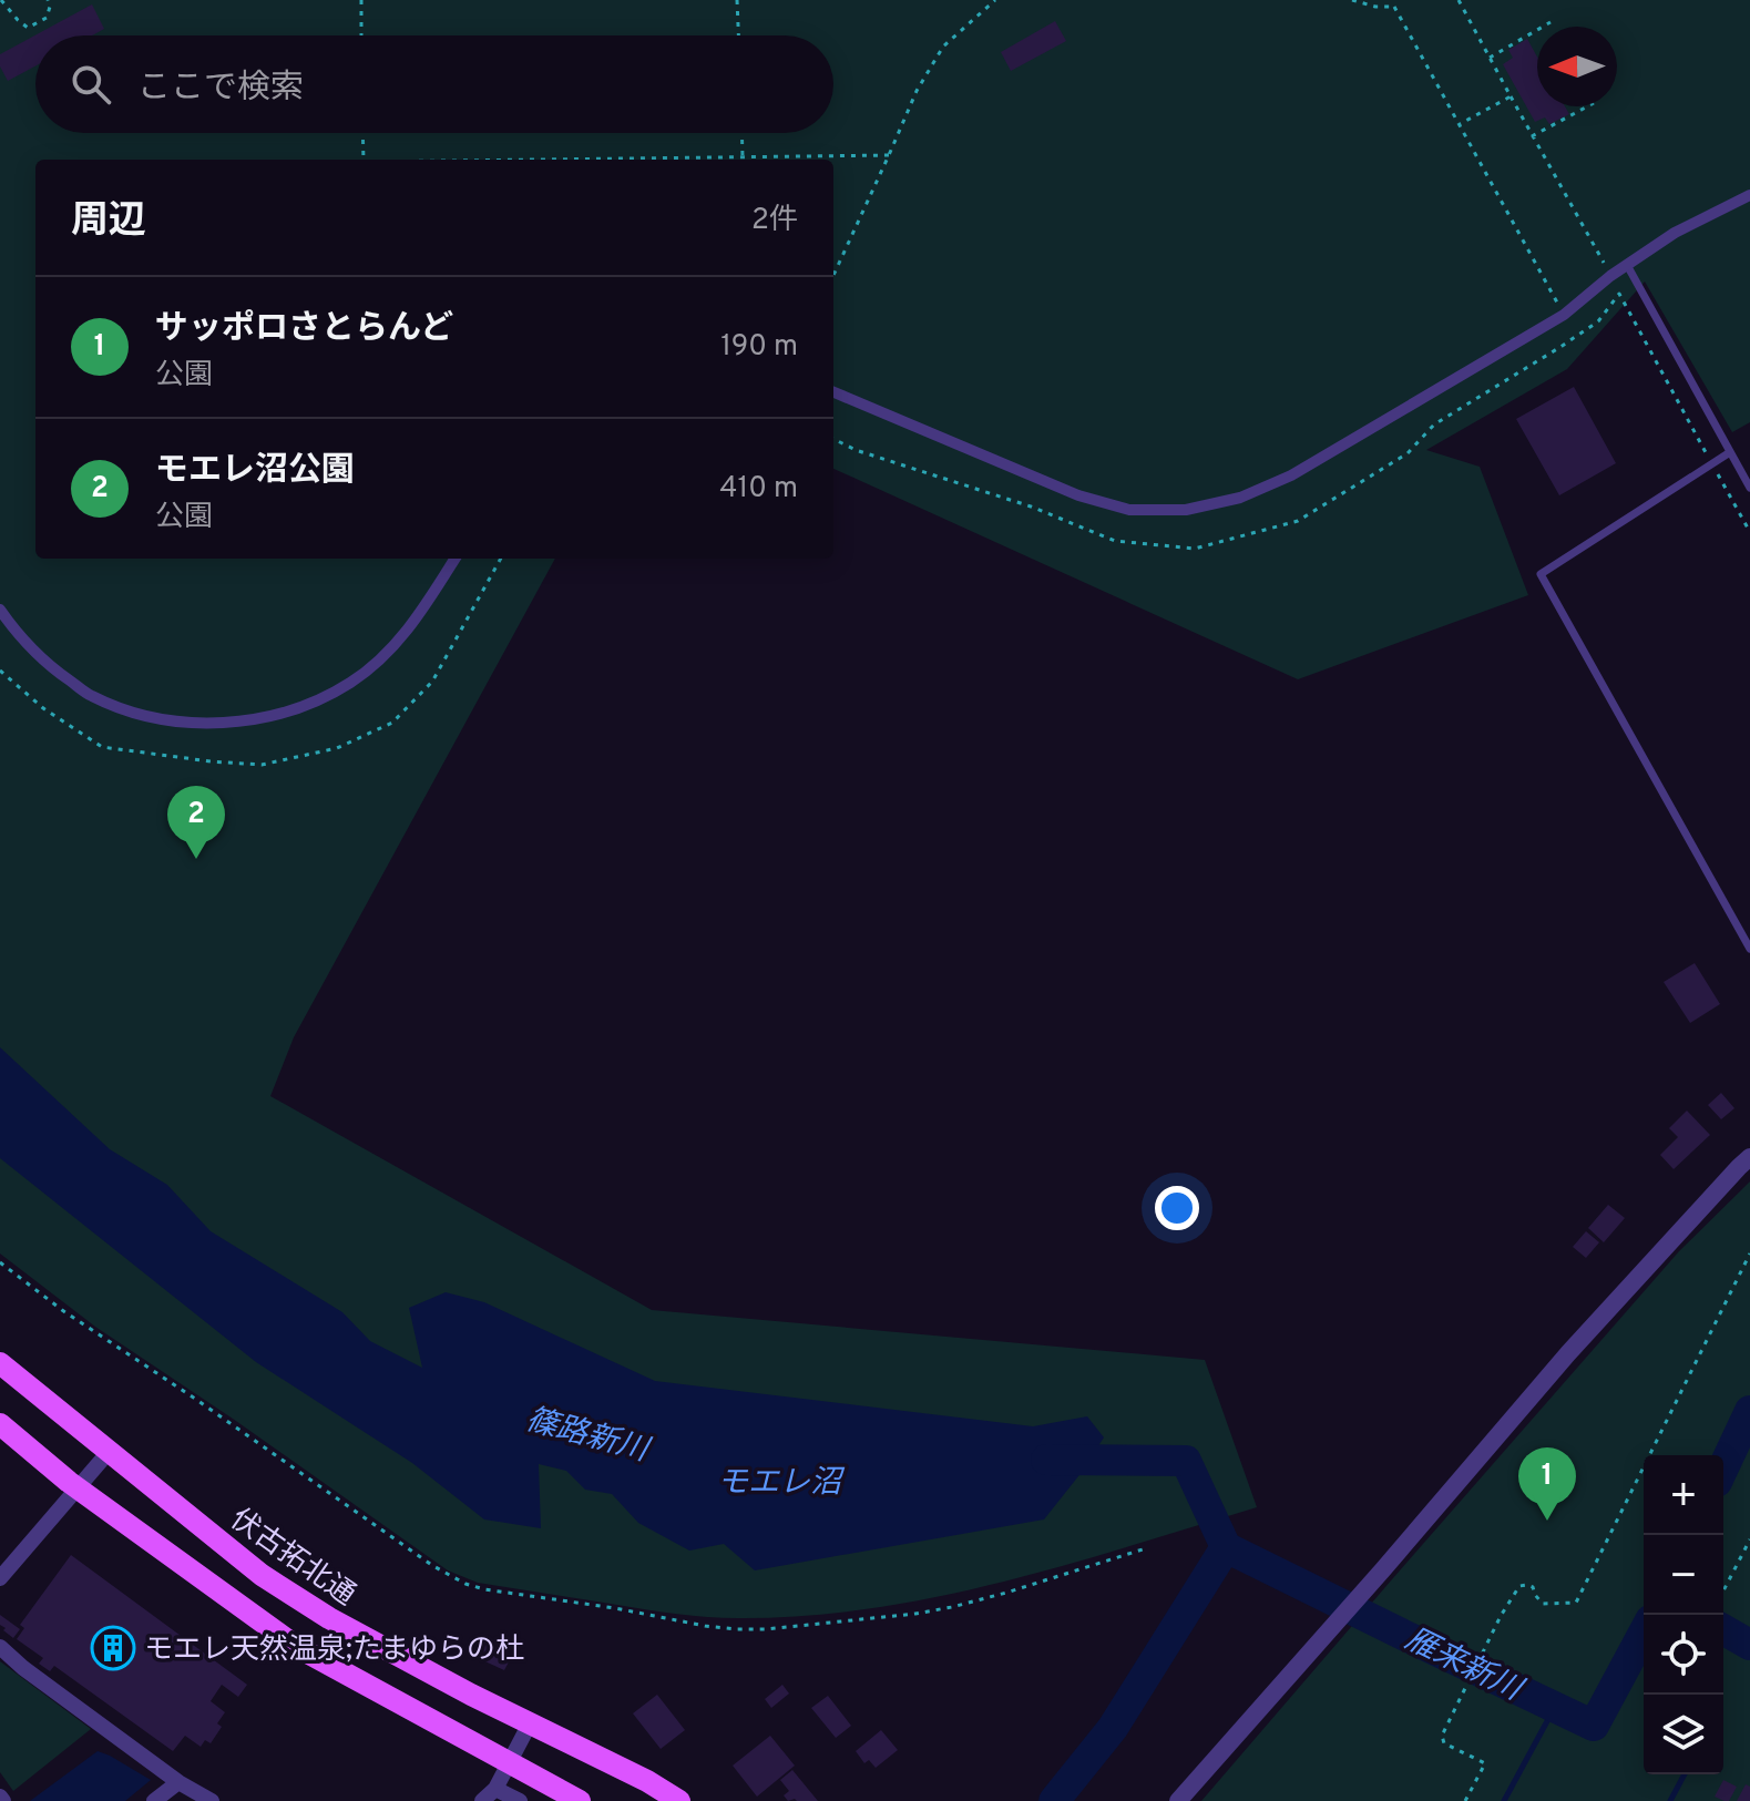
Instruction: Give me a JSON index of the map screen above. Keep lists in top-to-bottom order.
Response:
{
  "streets": {
    "main road": ["伏古拓北通"]
  },
  "water": ["篠路新川", "モエレ沼", "雁来新川"],
  "places": {
    "building": ["モエレ天然温泉;たまゆらの杜"]
  },
  "north": "left",
  "page": {
    "search": "ここで検索",
    "heading": ["周辺", "2件"],
    "list": [
      {
        "mark": "1",
        "name": "サッポロさとらんど",
        "note": "公園",
        "value": "190 m"
      },
      {
        "mark": "2",
        "name": "モエレ沼公園",
        "note": "公園",
        "value": "410 m"
      }
    ],
    "pins": ["2", "1"],
    "map_buttons": ["+", "−"]
  }
}
